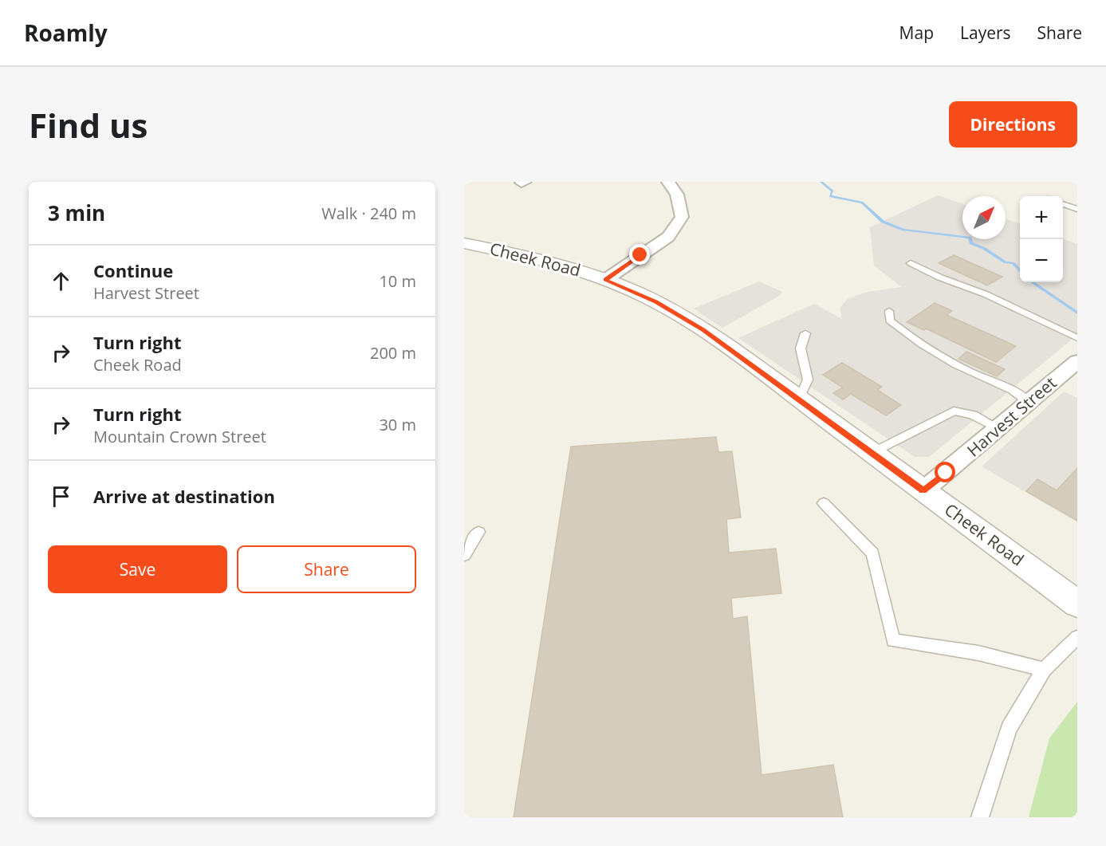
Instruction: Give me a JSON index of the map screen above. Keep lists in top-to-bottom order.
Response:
{
  "streets": {
    "street": ["Cheek Road", "Harvest Street"]
  },
  "crossings": [
    ["Cheek Road", "Harvest Street"]
  ],
  "north": "top right",
  "page": {
    "header": "Roamly",
    "nav": ["Map", "Layers", "Share"],
    "buttons": [
      "Directions",
      ["Save", "Share"]
    ],
    "title": "Find us",
    "heading": ["3 min", "Walk · 240 m"],
    "map_buttons": ["+", "−"],
    "list": [
      ["Continue", "Harvest Street", "10 m"],
      ["Turn right", "Cheek Road", "200 m"],
      ["Turn right", "Mountain Crown Street", "30 m"],
      "Arrive at destination"
    ]
  }
}
